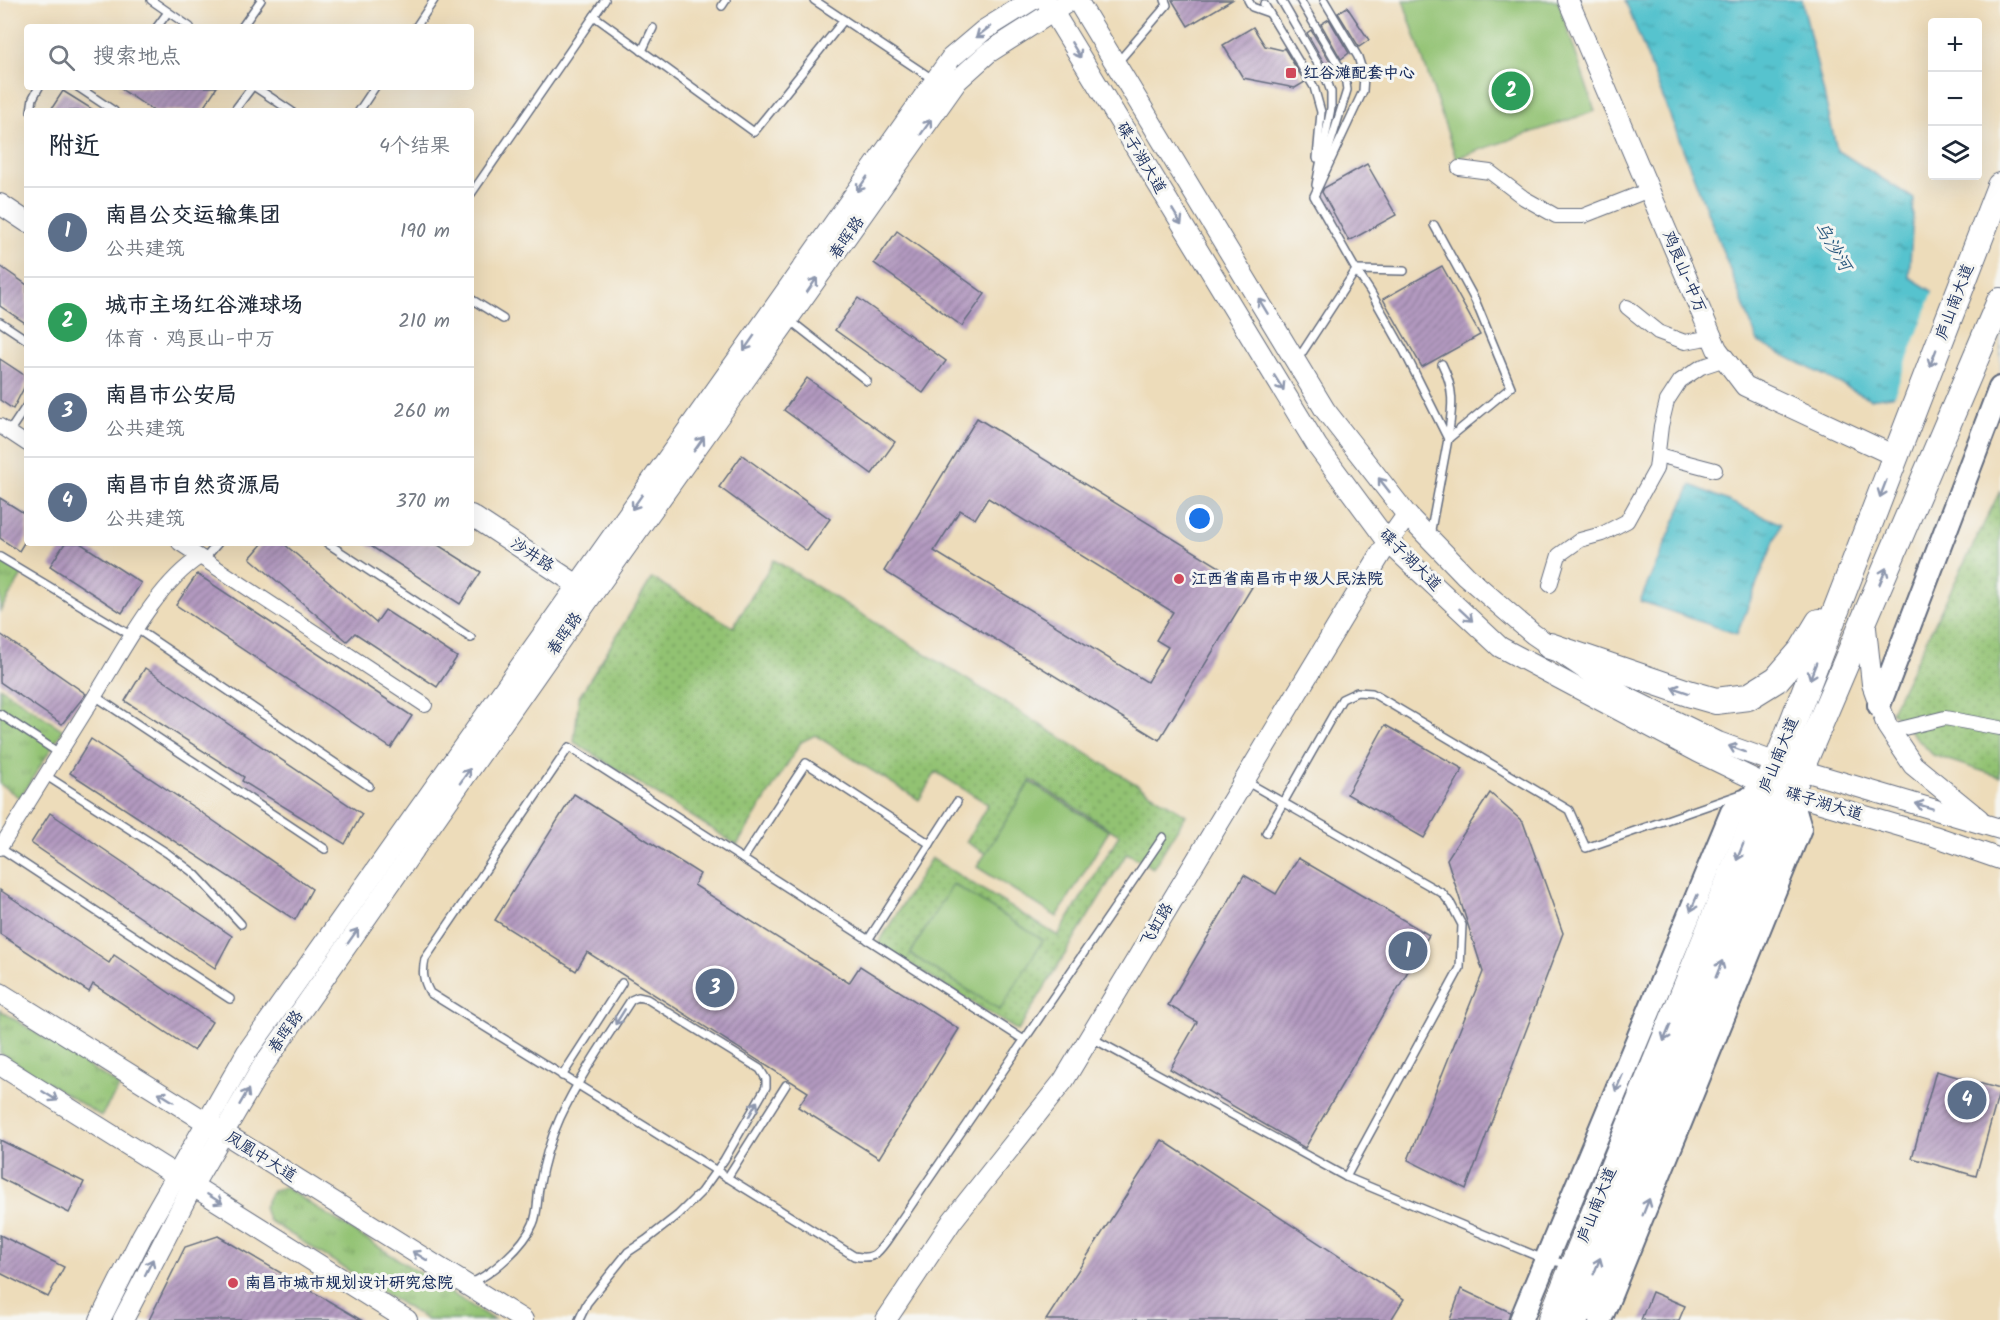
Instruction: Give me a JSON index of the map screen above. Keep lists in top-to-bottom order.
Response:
{
  "streets": {
    "highway": ["庐山南大道"],
    "street": [
      "碟子湖大道",
      "春晖路",
      "鸡良山-中万",
      "沙井路",
      "飞虹路",
      "凤凰中大道"
    ]
  },
  "crossings": [
    ["碟子湖大道", "春晖路"],
    ["碟子湖大道", "庐山南大道"],
    ["碟子湖大道", "飞虹路"],
    ["春晖路", "沙井路"],
    ["春晖路", "凤凰中大道"],
    ["鸡良山-中万", "庐山南大道"]
  ],
  "water": ["乌沙河"],
  "places": {
    "transit": ["红谷滩配套中心"],
    "other": ["江西省南昌市中级人民法院", "南昌市城市规划设计研究总院"]
  },
  "page": {
    "map_buttons": ["+", "−"],
    "search": "搜索地点",
    "pins": [
      "2",
      "1",
      "3",
      "4"
    ],
    "heading": ["附近", "4个结果"],
    "list": [
      {
        "mark": "1",
        "name": "南昌公交运输集团",
        "note": "公共建筑",
        "value": "190 m"
      },
      {
        "mark": "2",
        "name": "城市主场红谷滩球场",
        "note": "体育 · 鸡良山-中万",
        "value": "210 m"
      },
      {
        "mark": "3",
        "name": "南昌市公安局",
        "note": "公共建筑",
        "value": "260 m"
      },
      {
        "mark": "4",
        "name": "南昌市自然资源局",
        "note": "公共建筑",
        "value": "370 m"
      }
    ]
  }
}
